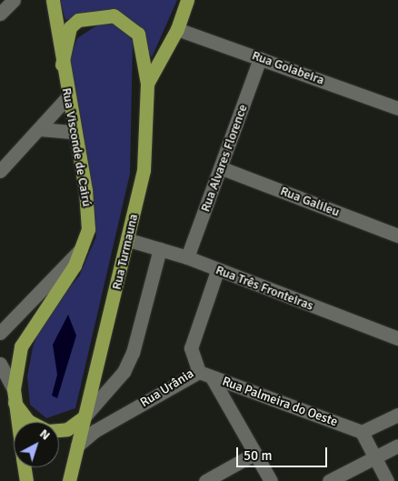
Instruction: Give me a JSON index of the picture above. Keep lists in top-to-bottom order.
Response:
{
  "streets": {
    "main road": ["Rua Visconde de Cairú", "Rua Turmauna"],
    "street": [
      "Rua Goiabeira",
      "Rua Alvares Florence",
      "Rua Galileu",
      "Rua Três Fronteiras",
      "Rua Urânia",
      "Rua Palmeira do Oeste"
    ]
  },
  "crossings": [
    ["Rua Goiabeira", "Rua Alvares Florence"],
    ["Rua Alvares Florence", "Rua Galileu"],
    ["Rua Alvares Florence", "Rua Três Fronteiras"],
    ["Rua Turmauna", "Rua Três Fronteiras"],
    ["Rua Turmauna", "Rua Urânia"],
    ["Rua Três Fronteiras", "Rua Urânia"],
    ["Rua Urânia", "Rua Palmeira do Oeste"]
  ],
  "scale_bar": "50 m",
  "north": "top right"
}
